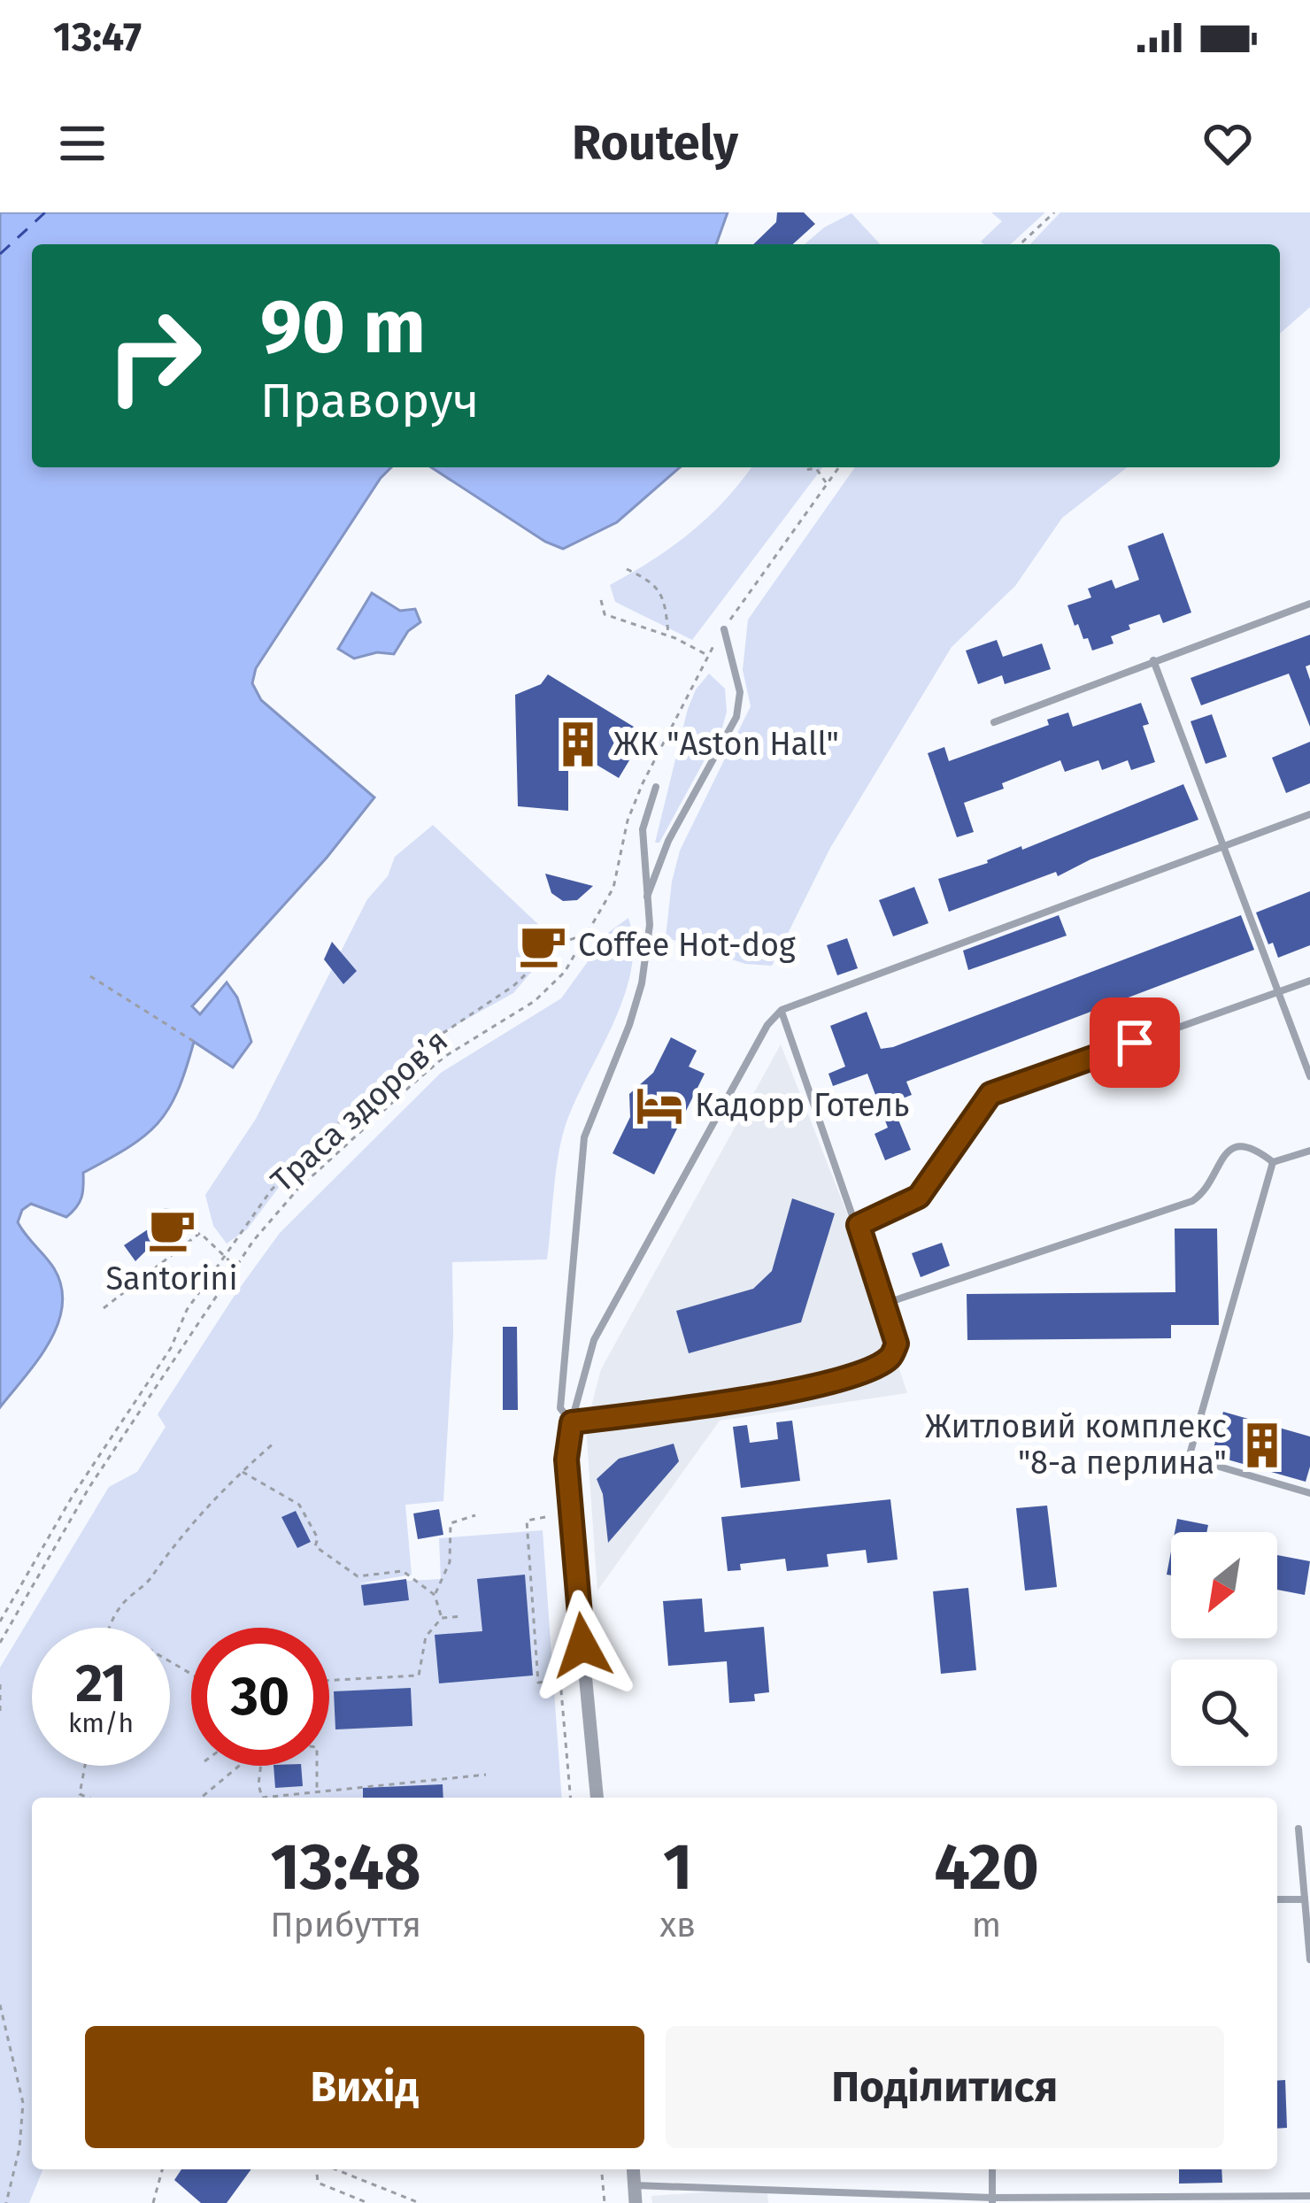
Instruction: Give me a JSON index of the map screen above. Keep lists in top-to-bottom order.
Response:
{
  "streets": {
    "path": ["Траса здоров’я"]
  },
  "places": {
    "building": ["ЖК \"Aston Hall\"", "Житловий комплекс \"8-а перлина\""],
    "cafe": ["Coffee Hot-dog", "Santorini"],
    "hotel": ["Кадорр Готель"]
  },
  "north": "bottom left",
  "page": {
    "status": "13:47",
    "header": "Routely",
    "turn": ["90 m", "Праворуч"],
    "speed": "21 km/h",
    "limit": "30",
    "eta": [
      "13:48",
      "Прибуття",
      "1",
      "хв",
      "420",
      "m"
    ],
    "buttons": ["Вихід", "Поділитися"]
  }
}
